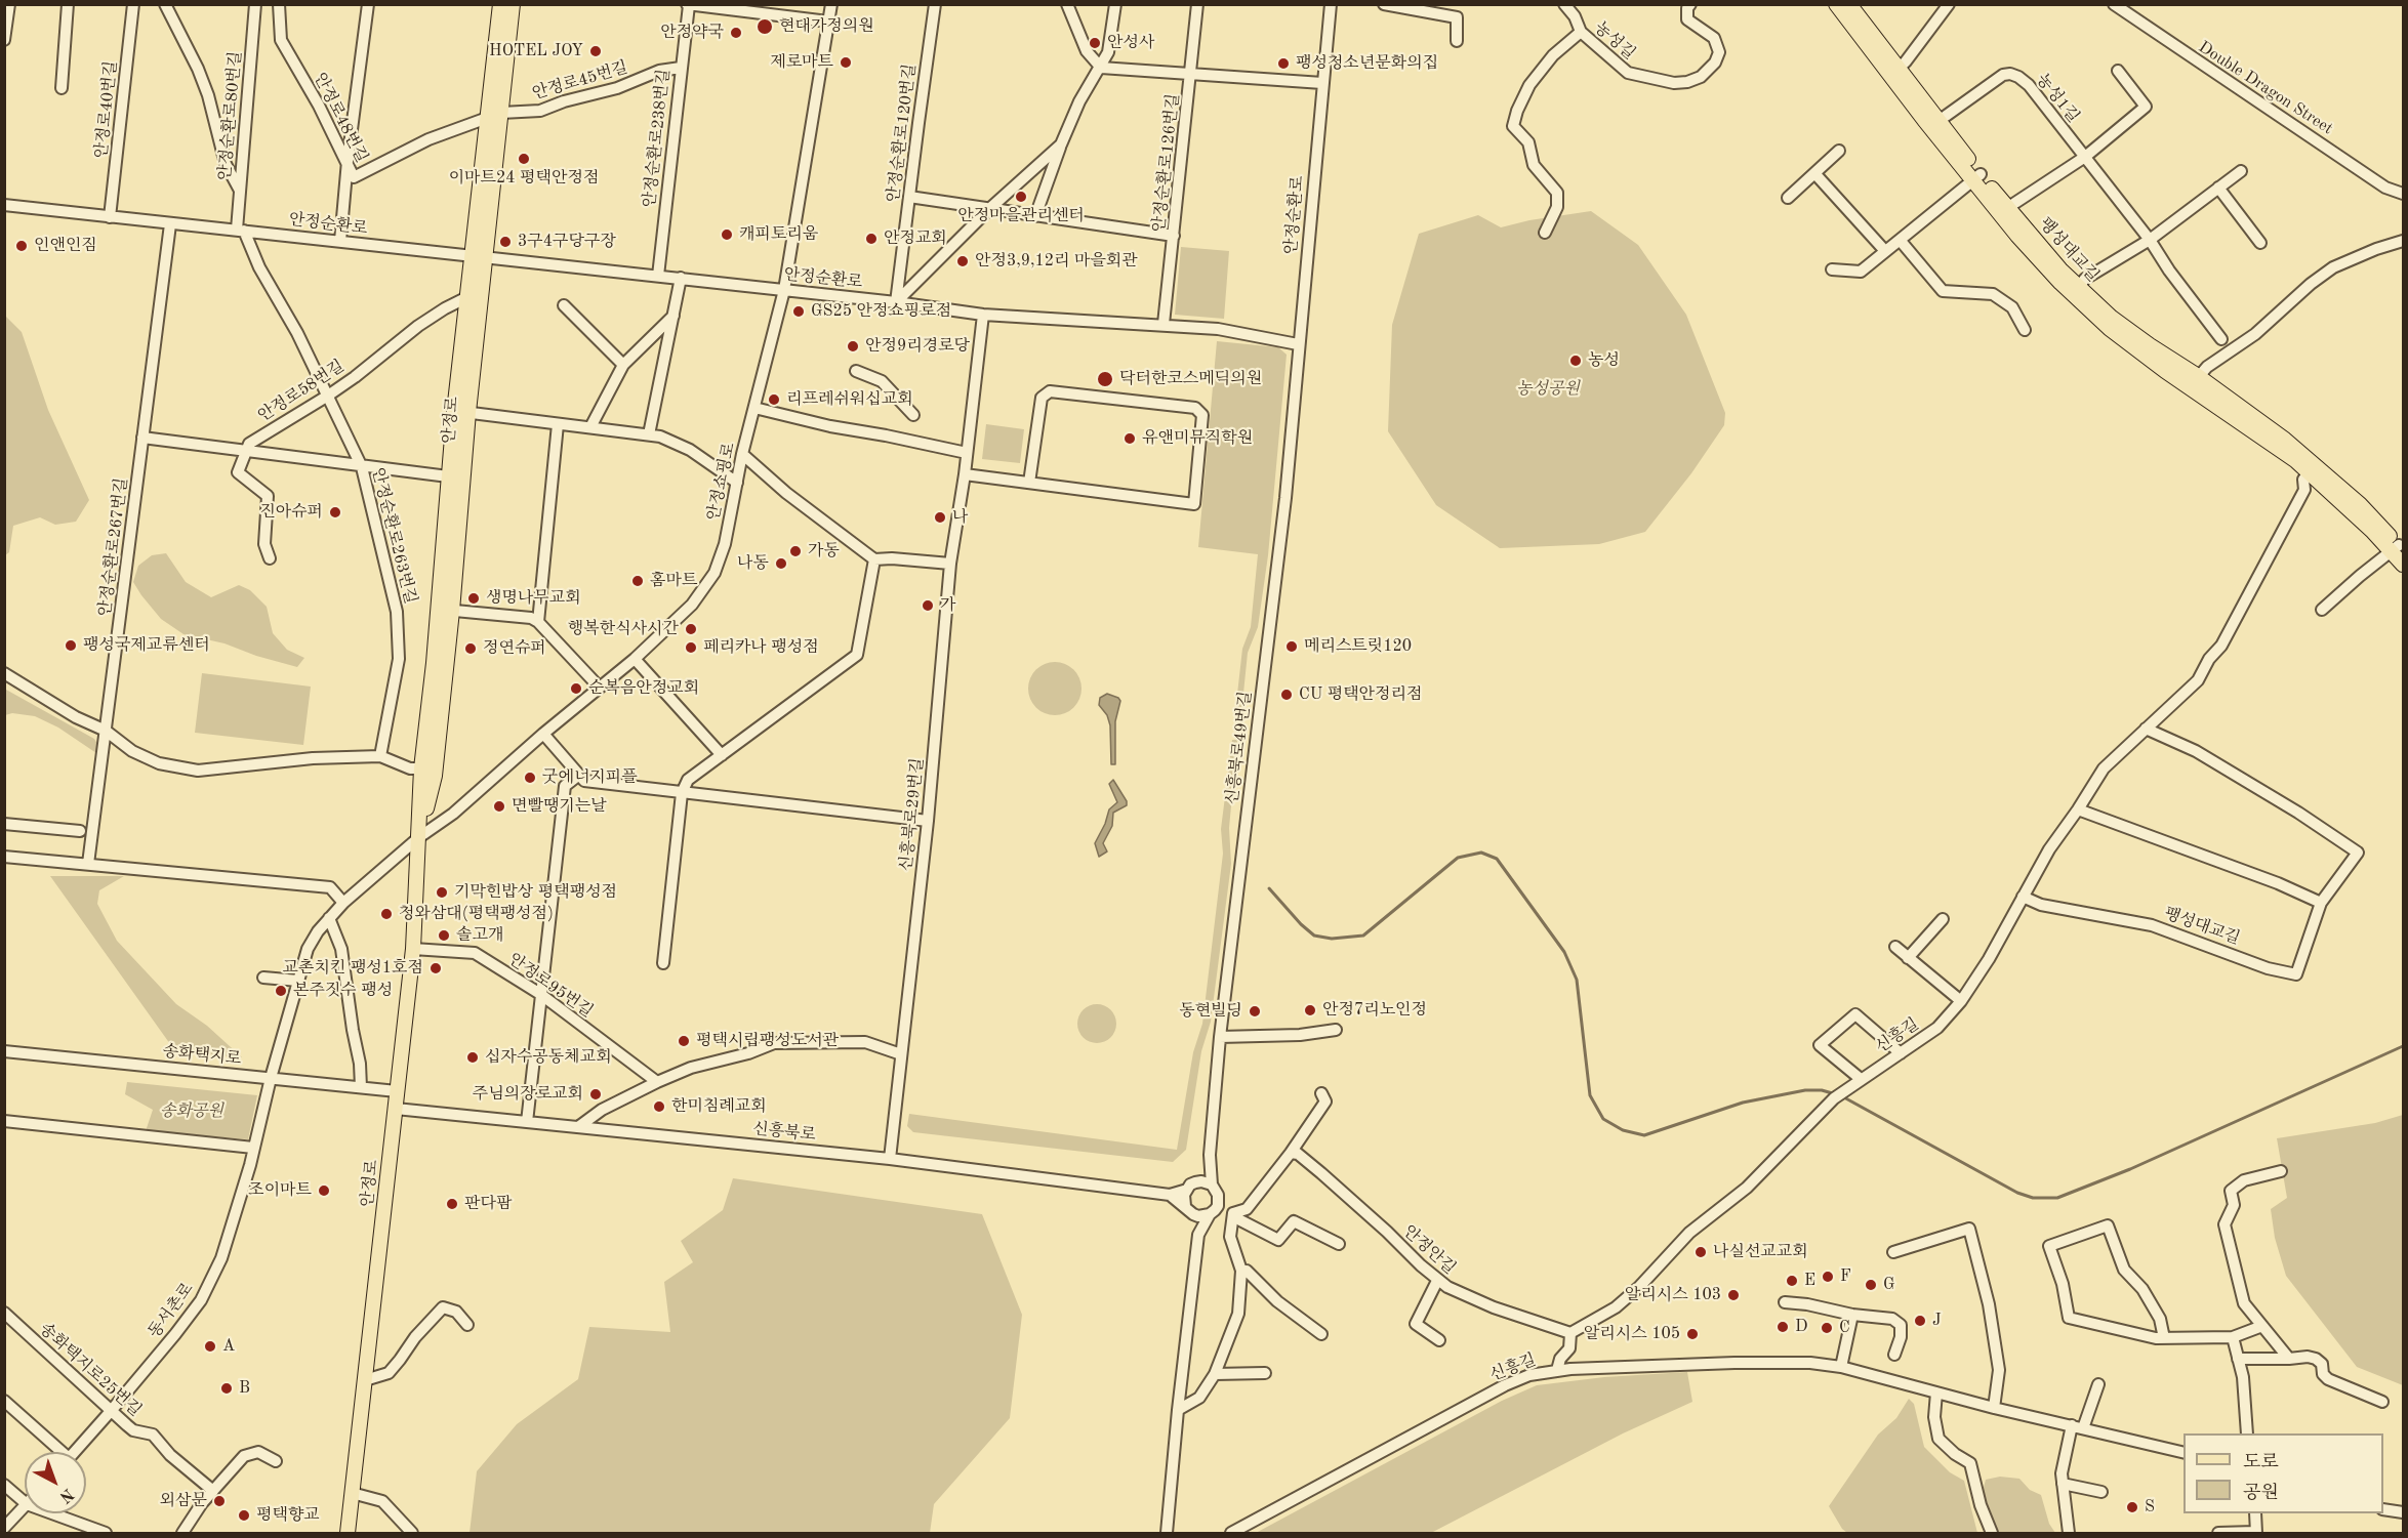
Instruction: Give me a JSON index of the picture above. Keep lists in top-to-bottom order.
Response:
{
  "streets": {
    "main road": ["팽성대교길", "안정로"],
    "street": [
      "농성길",
      "안정로45번길",
      "Double Dragon Street",
      "농성1길",
      "안정로40번길",
      "안정순환로80번길",
      "안정로48번길",
      "안정순환로120번길",
      "안정순환로238번길",
      "안정순환로126번길",
      "안정순환로",
      "안정로58번길",
      "안정쇼핑로",
      "안정순환로263번길",
      "안정순환로267번길",
      "신흥북로49번길",
      "신흥북로29번길",
      "안정로95번길",
      "신흥길",
      "송화택지로",
      "신흥북로",
      "안정안길",
      "동서촌로",
      "송화택지로25번길"
    ]
  },
  "crossings": [
    ["안정로45번길", "안정로48번길"],
    ["안정로45번길", "안정순환로238번길"],
    ["안정로45번길", "안정로"],
    ["농성1길", "팽성대교길"],
    ["안정로40번길", "안정순환로"],
    ["안정순환로80번길", "안정순환로"],
    ["안정순환로80번길", "안정순환로263번길"],
    ["안정로48번길", "안정로"],
    ["안정순환로120번길", "안정순환로"],
    ["안정순환로238번길", "안정순환로"],
    ["안정순환로126번길", "안정순환로"],
    ["안정순환로", "안정로"],
    ["안정순환로", "안정쇼핑로"],
    ["안정순환로", "안정순환로263번길"],
    ["안정순환로", "안정순환로267번길"],
    ["안정순환로", "신흥북로49번길"],
    ["안정순환로", "신흥북로29번길"],
    ["안정로58번길", "안정로"],
    ["안정로58번길", "안정순환로263번길"],
    ["안정로", "안정쇼핑로"],
    ["안정로", "안정로95번길"],
    ["안정로", "송화택지로"],
    ["안정로", "신흥북로"],
    ["안정로", "동서촌로"],
    ["안정쇼핑로", "동서촌로"],
    ["신흥북로29번길", "신흥북로"],
    ["신흥길", "안정안길"],
    ["송화택지로", "동서촌로"],
    ["동서촌로", "송화택지로25번길"]
  ],
  "parks": ["농성공원", "송화공원"],
  "places": [
    "현대가정의원",
    "안정약국",
    "안성사",
    "HOTEL JOY",
    "제로마트",
    "팽성청소년문화의집",
    "이마트24 평택안정점",
    "안정마을관리센터",
    "캐피토리움",
    "안정교회",
    "3구4구당구장",
    "인앤인짐",
    "안정3,9,12리 마을회관",
    "GS25 안정쇼핑로점",
    "안정9리경로당",
    "농성",
    "닥터한코스메딕의원",
    "리프레쉬워십교회",
    "유앤미뮤직학원",
    "진아슈퍼",
    "나",
    "가동",
    "나동",
    "홈마트",
    "생명나무교회",
    "가",
    "행복한식사시간",
    "팽성국제교류센터",
    "메리스트릿120",
    "페리카나 팽성점",
    "정연슈퍼",
    "순복음안정교회",
    "CU 평택안정리점",
    "굿에너지피플",
    "면빨땡기는날",
    "기막힌밥상 평택팽성점",
    "청와삼대(평택팽성점)",
    "솔고개",
    "교촌치킨 팽성1호점",
    "본주짓수 팽성",
    "안정7리노인정",
    "동현빌딩",
    "평택시립팽성도서관",
    "십자수공동체교회",
    "주님의장로교회",
    "한미침례교회",
    "조이마트",
    "판다팜",
    "나실선교교회",
    "F",
    "E",
    "G",
    "알리시스 103",
    "J",
    "D",
    "C",
    "알리시스 105",
    "A",
    "B",
    "외삼문",
    "S",
    "평택향교"
  ],
  "legend": ["도로", "공원"],
  "north": "bottom right"
}
